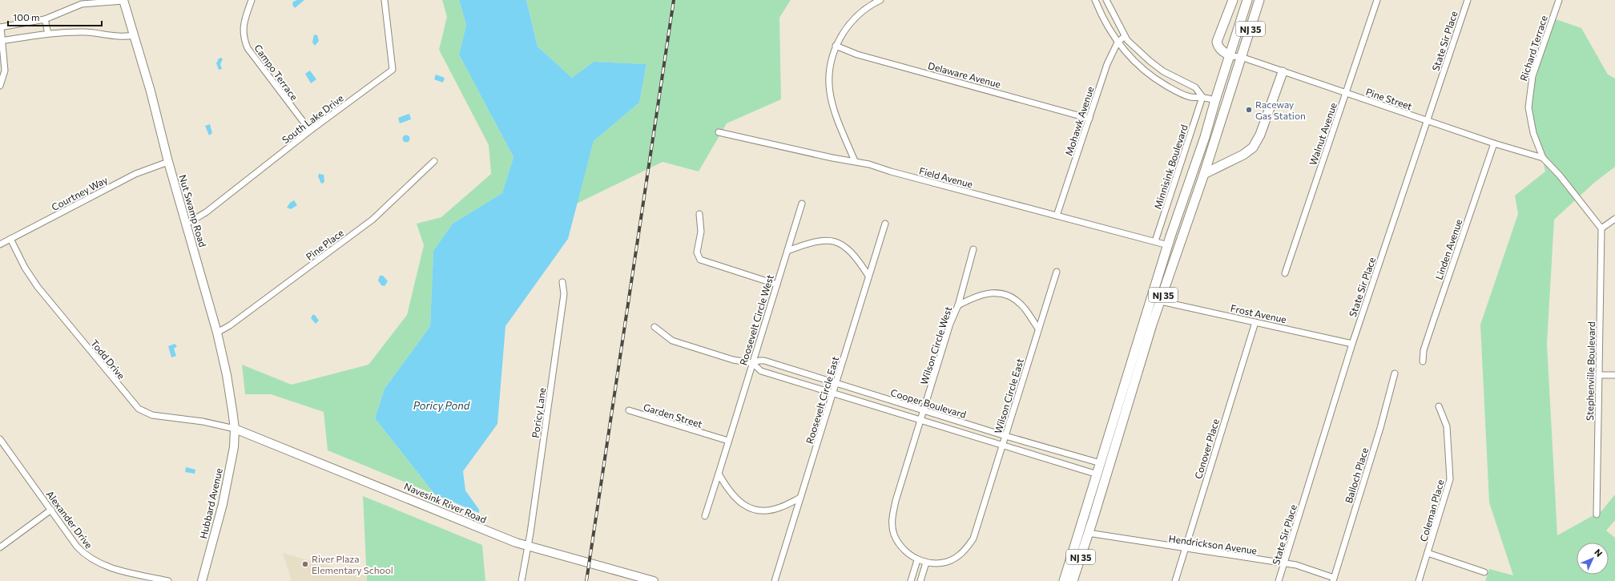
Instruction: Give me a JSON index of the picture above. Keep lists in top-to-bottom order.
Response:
{
  "streets": {
    "highway": ["NJ 35"],
    "main road": ["Nut Swamp Road", "Navesink River Road", "Hubbard Avenue"],
    "street": [
      "State Sir Place",
      "Richard Terrace",
      "Campo Terrace",
      "Delaware Avenue",
      "Pine Street",
      "South Lake Drive",
      "Mohawk Avenue",
      "Walnut Avenue",
      "Minnisink Boulevard",
      "Field Avenue",
      "Courtney Way",
      "Pine Place",
      "Linden Avenue",
      "Frost Avenue",
      "Roosevelt Circle West",
      "Wilson Circle West",
      "Todd Drive",
      "Stephenville Boulevard",
      "Wilson Circle East",
      "Roosevelt Circle East",
      "Cooper Boulevard",
      "Poricy Lane",
      "Garden Street",
      "Conover Place",
      "Balloch Place",
      "Coleman Place",
      "Alexander Drive",
      "Hendrickson Avenue"
    ]
  },
  "crossings": [
    ["NJ 35", "Pine Street"],
    ["NJ 35", "Field Avenue"],
    ["NJ 35", "Frost Avenue"],
    ["NJ 35", "Cooper Boulevard"],
    ["NJ 35", "Hendrickson Avenue"],
    ["State Sir Place", "Pine Street"],
    ["State Sir Place", "Frost Avenue"],
    ["State Sir Place", "Hendrickson Avenue"],
    ["Richard Terrace", "Pine Street"],
    ["Campo Terrace", "South Lake Drive"],
    ["Delaware Avenue", "Mohawk Avenue"],
    ["Pine Street", "Walnut Avenue"],
    ["Pine Street", "Linden Avenue"],
    ["South Lake Drive", "Nut Swamp Road"],
    ["Mohawk Avenue", "Field Avenue"],
    ["Minnisink Boulevard", "Field Avenue"],
    ["Courtney Way", "Nut Swamp Road"],
    ["Courtney Way", "Todd Drive"],
    ["Nut Swamp Road", "Pine Place"],
    ["Nut Swamp Road", "Todd Drive"],
    ["Nut Swamp Road", "Navesink River Road"],
    ["Nut Swamp Road", "Hubbard Avenue"],
    ["Frost Avenue", "Conover Place"],
    ["Roosevelt Circle West", "Cooper Boulevard"],
    ["Roosevelt Circle West", "Garden Street"],
    ["Wilson Circle West", "Wilson Circle East"],
    ["Wilson Circle West", "Cooper Boulevard"],
    ["Todd Drive", "Navesink River Road"],
    ["Todd Drive", "Hubbard Avenue"],
    ["Wilson Circle East", "Cooper Boulevard"],
    ["Roosevelt Circle East", "Cooper Boulevard"],
    ["Poricy Lane", "Navesink River Road"],
    ["Conover Place", "Hendrickson Avenue"],
    ["Balloch Place", "Hendrickson Avenue"],
    ["Navesink River Road", "Hubbard Avenue"]
  ],
  "water": ["Poricy Pond"],
  "places": ["Raceway Gas Station", "River Plaza Elementary School"],
  "scale_bar": "100 m",
  "north": "top right"
}
